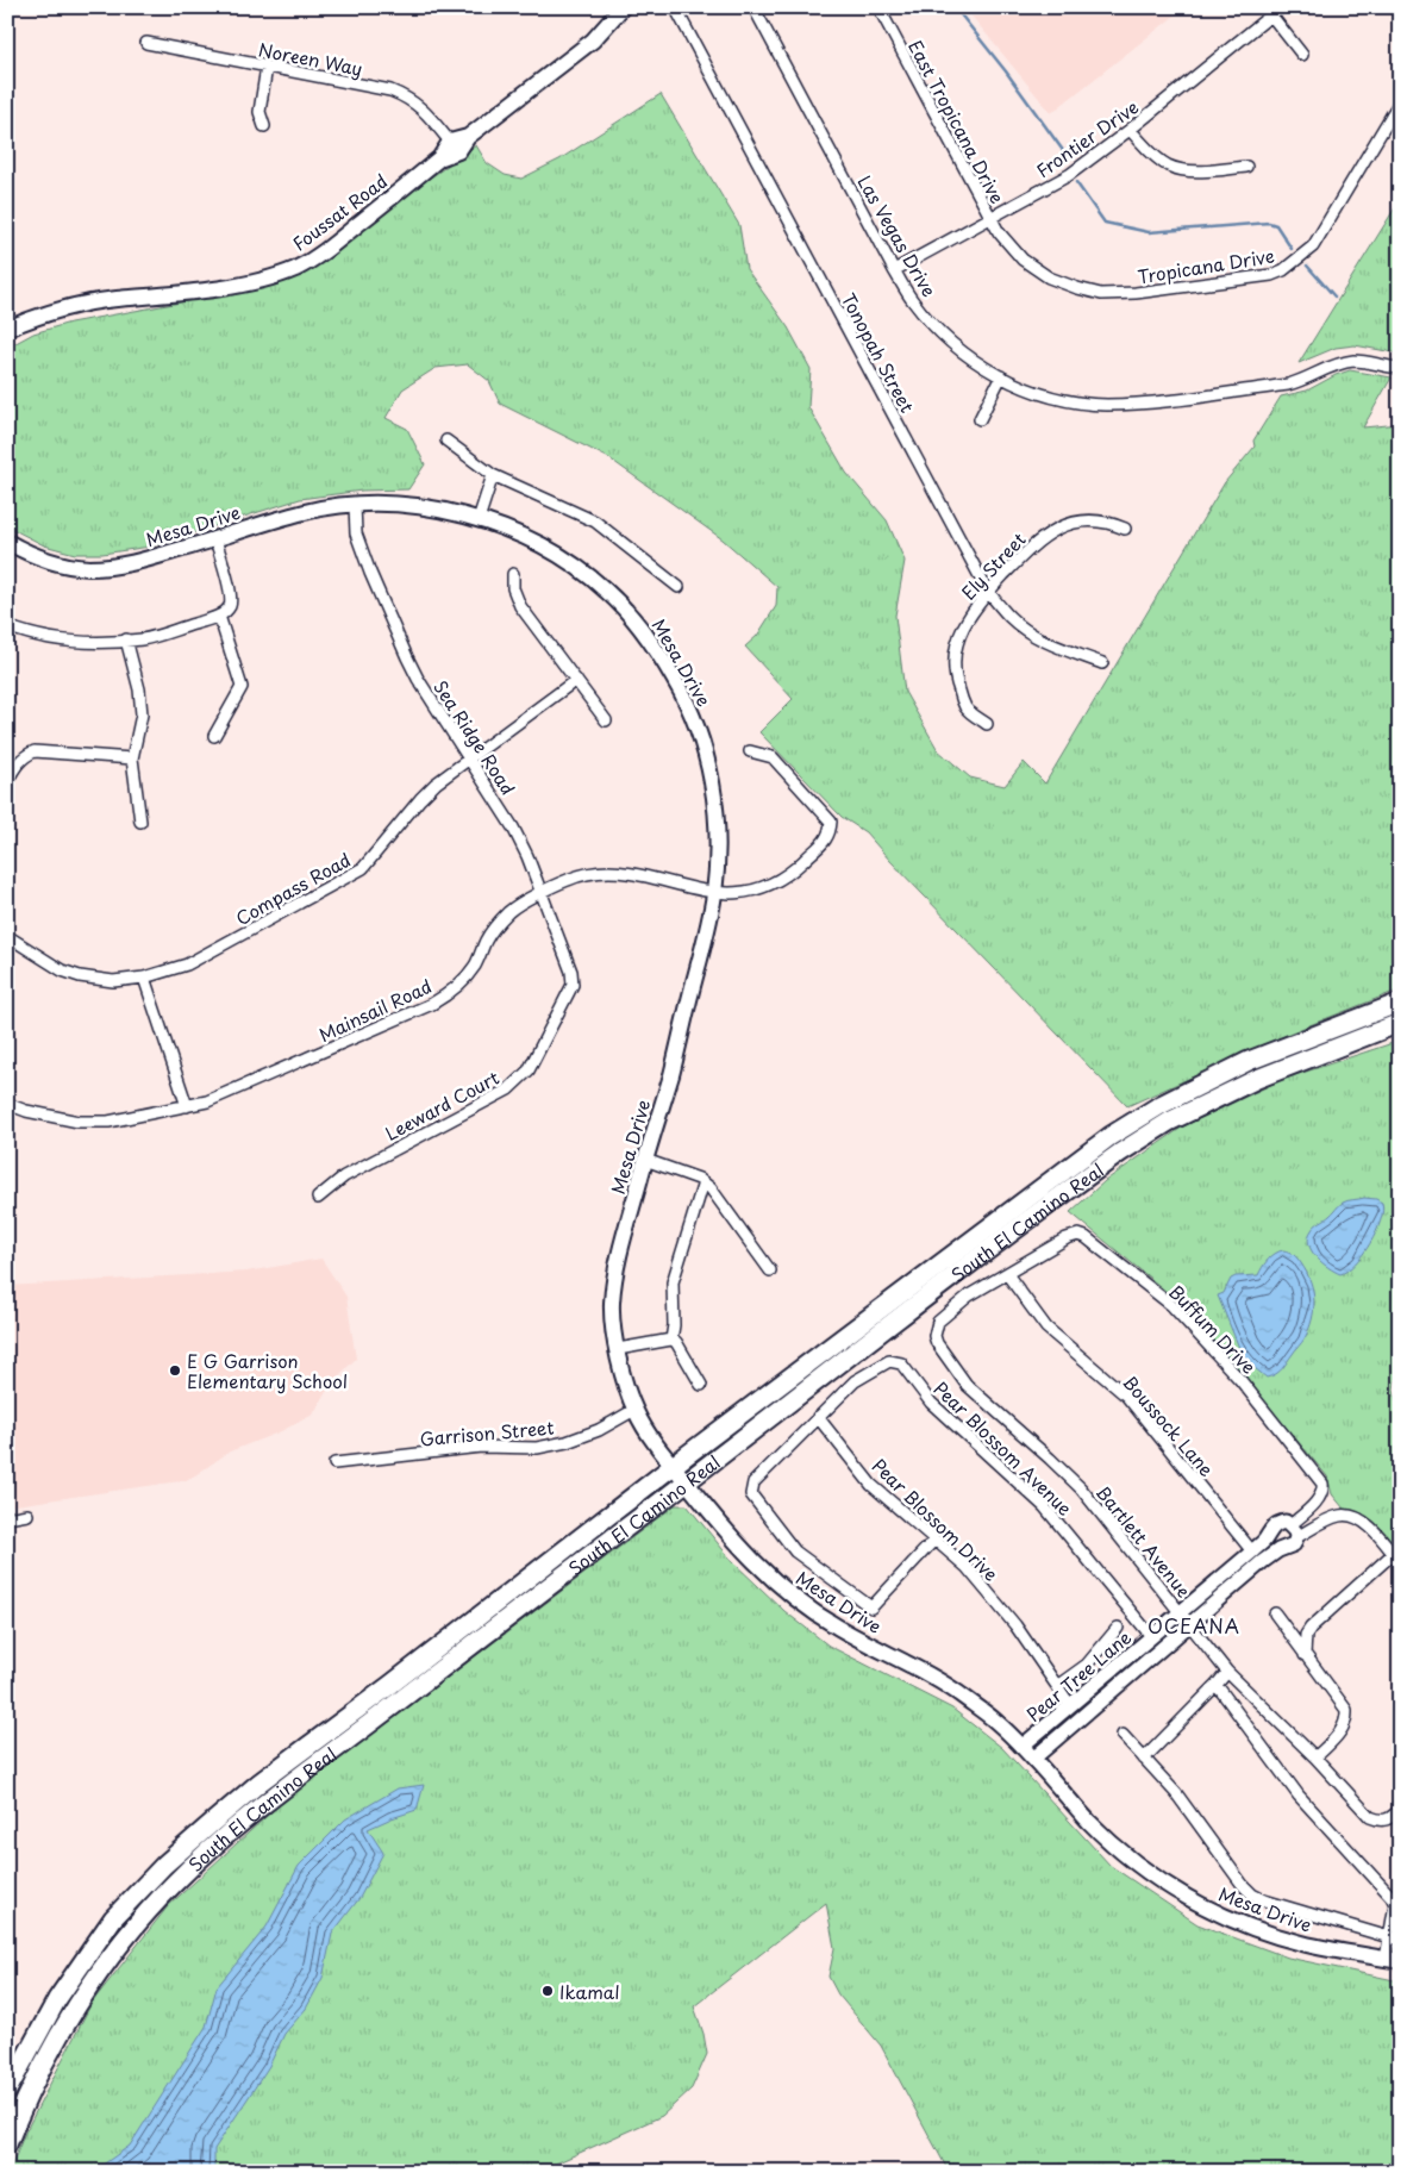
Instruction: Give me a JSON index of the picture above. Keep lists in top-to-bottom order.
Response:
{
  "streets": {
    "main road": ["Foussat Road", "Mesa Drive", "South El Camino Real"],
    "street": [
      "Noreen Way",
      "East Tropicana Drive",
      "Frontier Drive",
      "Las Vegas Drive",
      "Tropicana Drive",
      "Tonopah Street",
      "Ely Street",
      "Sea Ridge Road",
      "Compass Road",
      "Mainsail Road",
      "Leeward Court",
      "Buffum Drive",
      "Boussock Lane",
      "Garrison Street",
      "Pear Blossom Avenue",
      "Pear Blossom Drive",
      "Bartlett Avenue",
      "Pear Tree Lane"
    ]
  },
  "crossings": [
    ["Noreen Way", "Foussat Road"],
    ["East Tropicana Drive", "Frontier Drive"],
    ["East Tropicana Drive", "Tropicana Drive"],
    ["Frontier Drive", "Las Vegas Drive"],
    ["Frontier Drive", "Tropicana Drive"],
    ["Tonopah Street", "Ely Street"],
    ["Mesa Drive", "Sea Ridge Road"],
    ["Mesa Drive", "Mainsail Road"],
    ["Mesa Drive", "South El Camino Real"],
    ["Mesa Drive", "Garrison Street"],
    ["Mesa Drive", "Pear Tree Lane"],
    ["Sea Ridge Road", "Compass Road"],
    ["Sea Ridge Road", "Mainsail Road"],
    ["Sea Ridge Road", "Leeward Court"],
    ["Buffum Drive", "Boussock Lane"],
    ["Buffum Drive", "Bartlett Avenue"],
    ["Buffum Drive", "Pear Tree Lane"],
    ["Boussock Lane", "Bartlett Avenue"],
    ["Boussock Lane", "Pear Tree Lane"],
    ["Pear Blossom Avenue", "Pear Blossom Drive"],
    ["Pear Blossom Avenue", "Pear Tree Lane"],
    ["Pear Blossom Drive", "Pear Tree Lane"],
    ["Bartlett Avenue", "Pear Tree Lane"]
  ],
  "districts": ["OCEANA"],
  "places": ["E G Garrison Elementary School", "Ikamal"]
}
